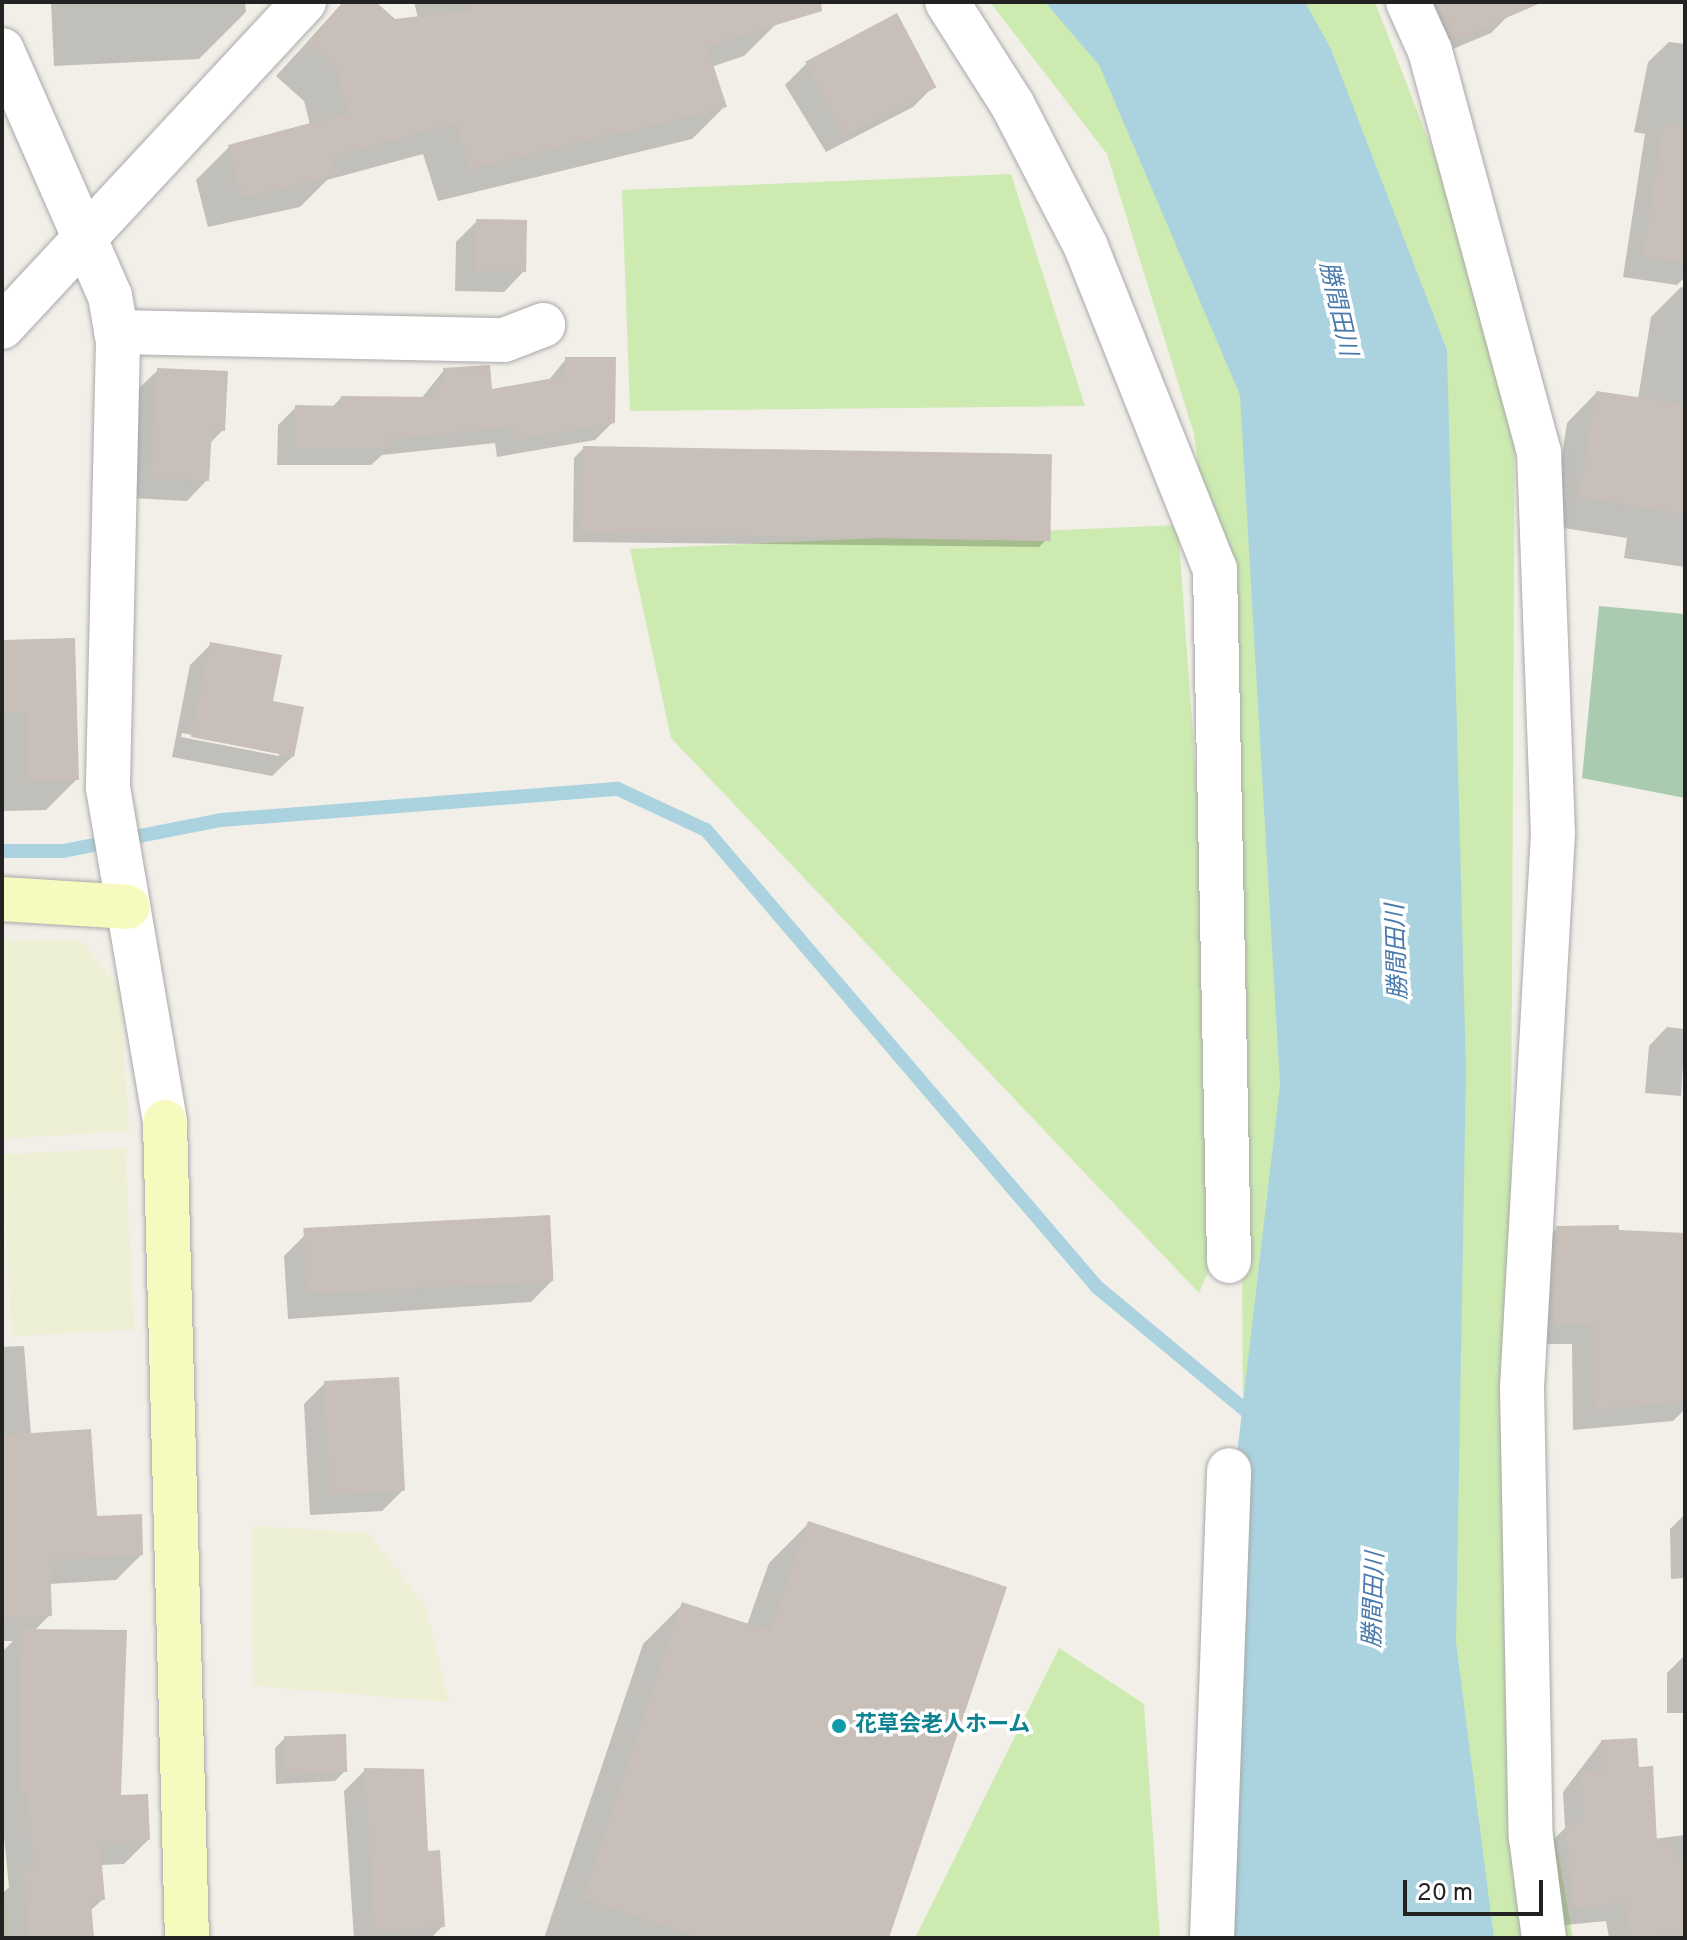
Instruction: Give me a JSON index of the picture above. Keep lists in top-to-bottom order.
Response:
{
  "water": ["勝間田川"],
  "places": ["花草会老人ホーム"],
  "scale_bar": "20 m"
}
